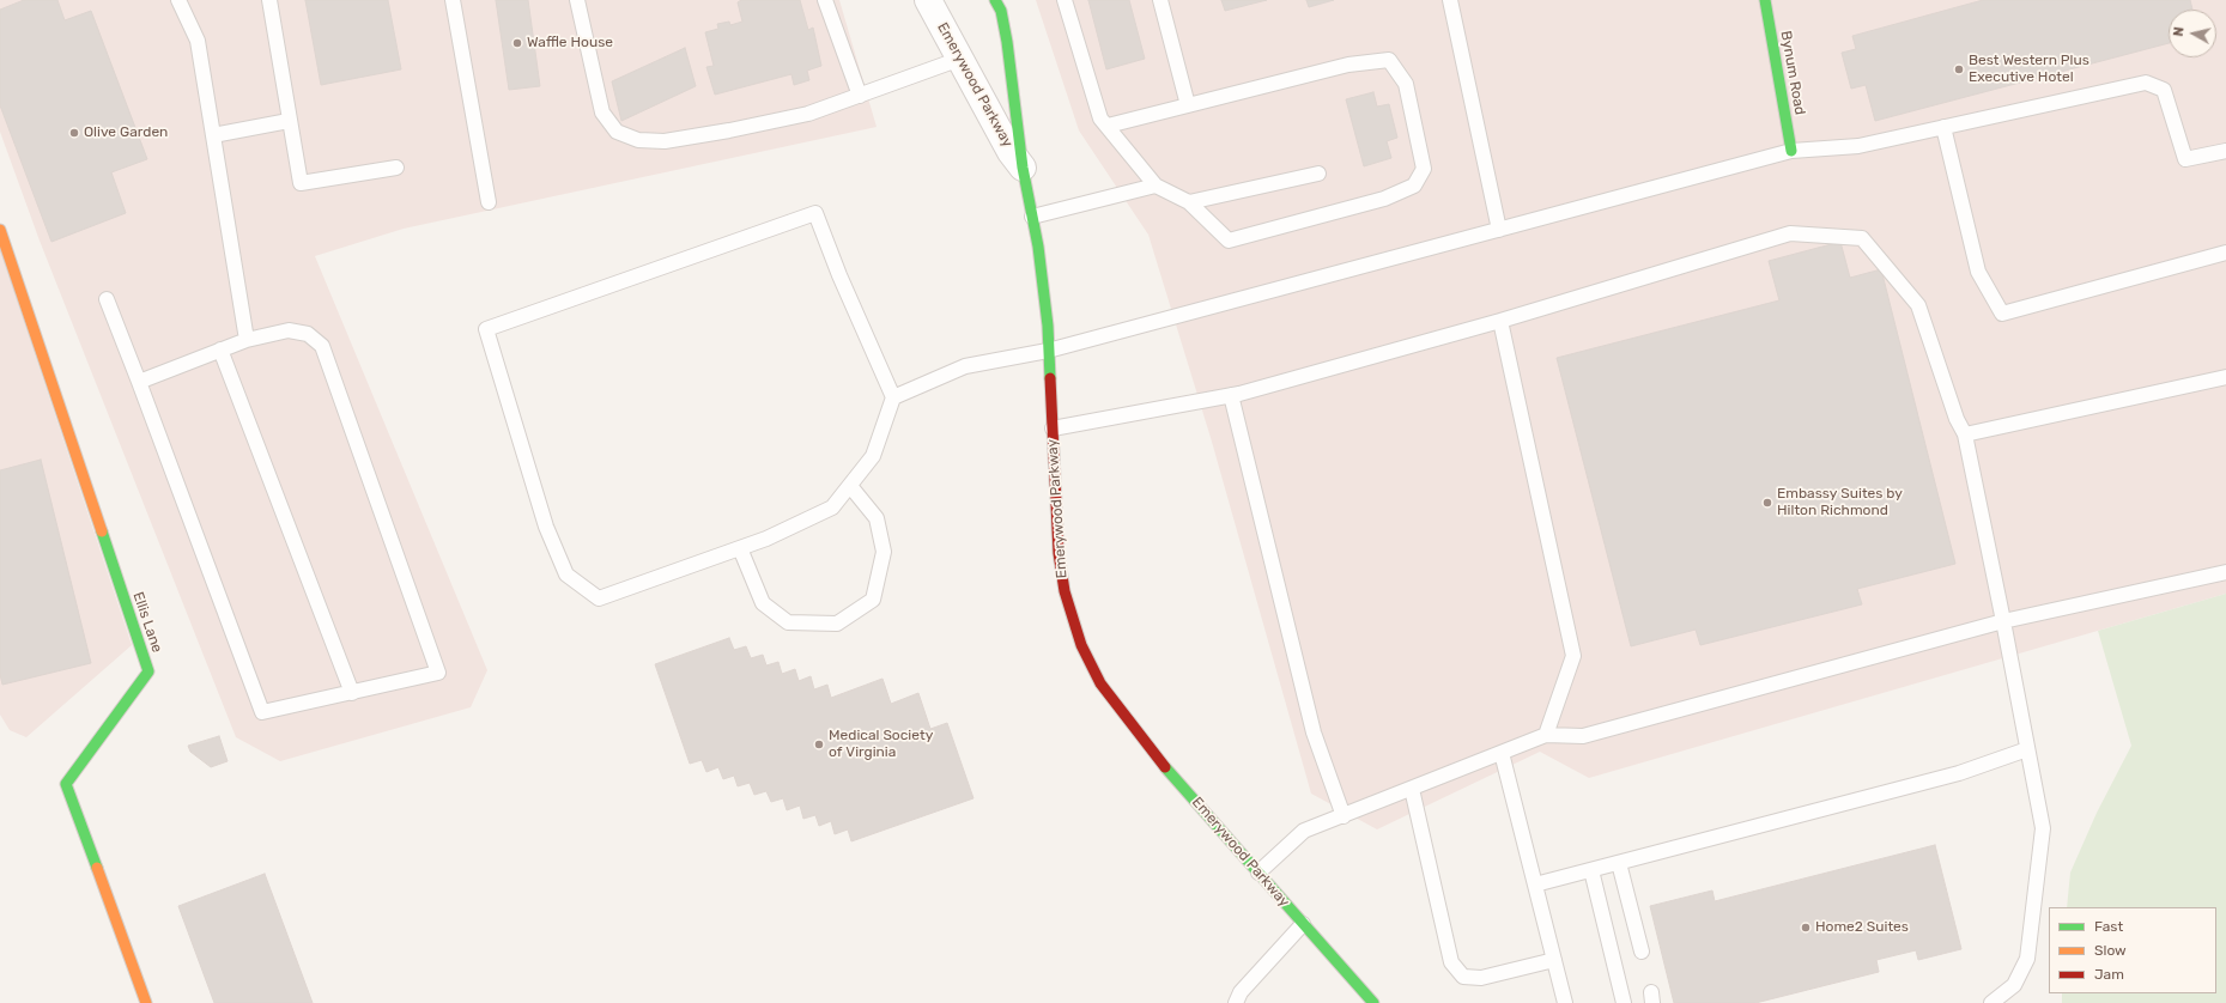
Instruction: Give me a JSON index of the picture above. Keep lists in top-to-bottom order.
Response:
{
  "streets": {
    "street": ["Bynum Road", "Emerywood Parkway", "Ellis Lane"]
  },
  "places": [
    "Waffle House",
    "Best Western Plus Executive Hotel",
    "Olive Garden",
    "Embassy Suites by Hilton Richmond",
    "Medical Society of Virginia",
    "Home2 Suites"
  ],
  "legend": ["Fast", "Slow", "Jam"],
  "north": "left"
}
